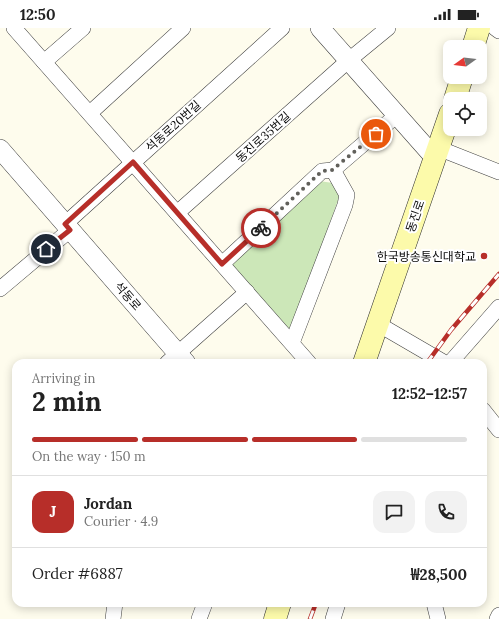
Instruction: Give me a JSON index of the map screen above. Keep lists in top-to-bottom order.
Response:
{
  "streets": {
    "main road": ["동진로"],
    "street": ["석동로20번길", "동진로35번길", "석동로"]
  },
  "crossings": [
    ["석동로20번길", "석동로"]
  ],
  "places": ["한국방송통신대학교"],
  "north": "left",
  "page": {
    "status": "12:50",
    "heading": ["2 min", "Arriving in", "12:52–12:57"],
    "panel": [
      "Jordan",
      "Courier · 4.9",
      "Order #6887",
      "₩28,500"
    ],
    "bar": "On the way · 150 m",
    "round": "J"
  }
}
